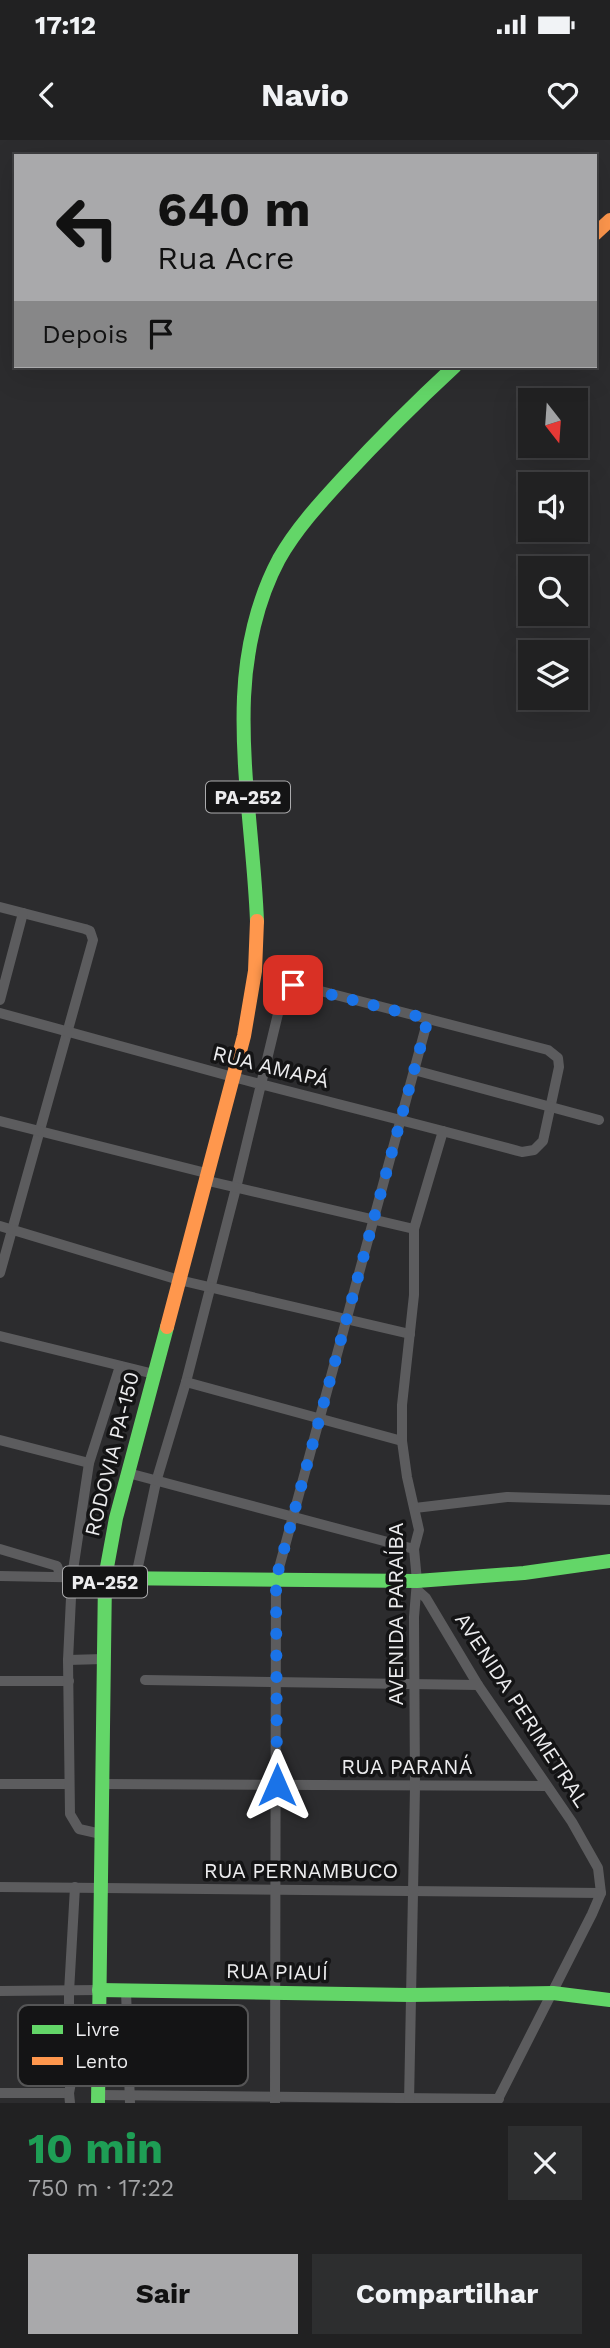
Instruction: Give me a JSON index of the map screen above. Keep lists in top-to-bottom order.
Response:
{
  "streets": {
    "main road": ["PA-252", "RODOVIA PA-150", "RUA PIAUÍ"],
    "street": [
      "RUA AMAPÁ",
      "AVENIDA PARAÍBA",
      "AVENIDA PERIMETRAL",
      "RUA PARANÁ",
      "RUA PERNAMBUCO"
    ]
  },
  "crossings": [
    ["PA-252", "RUA AMAPÁ"],
    ["PA-252", "RODOVIA PA-150"],
    ["RUA AMAPÁ", "RODOVIA PA-150"],
    ["RUA AMAPÁ", "AVENIDA PARAÍBA"],
    ["RODOVIA PA-150", "RUA PARANÁ"],
    ["RODOVIA PA-150", "RUA PERNAMBUCO"],
    ["RODOVIA PA-150", "RUA PIAUÍ"],
    ["AVENIDA PARAÍBA", "AVENIDA PERIMETRAL"],
    ["AVENIDA PARAÍBA", "RUA PARANÁ"],
    ["AVENIDA PARAÍBA", "RUA PERNAMBUCO"],
    ["AVENIDA PARAÍBA", "RUA PIAUÍ"],
    ["AVENIDA PERIMETRAL", "RUA PARANÁ"],
    ["AVENIDA PERIMETRAL", "RUA PERNAMBUCO"]
  ],
  "legend": ["Livre", "Lento"],
  "north": "bottom",
  "page": {
    "status": "17:12",
    "header": "Navio",
    "turn": ["640 m", "Rua Acre"],
    "then": "Depois",
    "heading": ["10 min", "750 m · 17:22"],
    "buttons": ["Sair", "Compartilhar"]
  }
}
